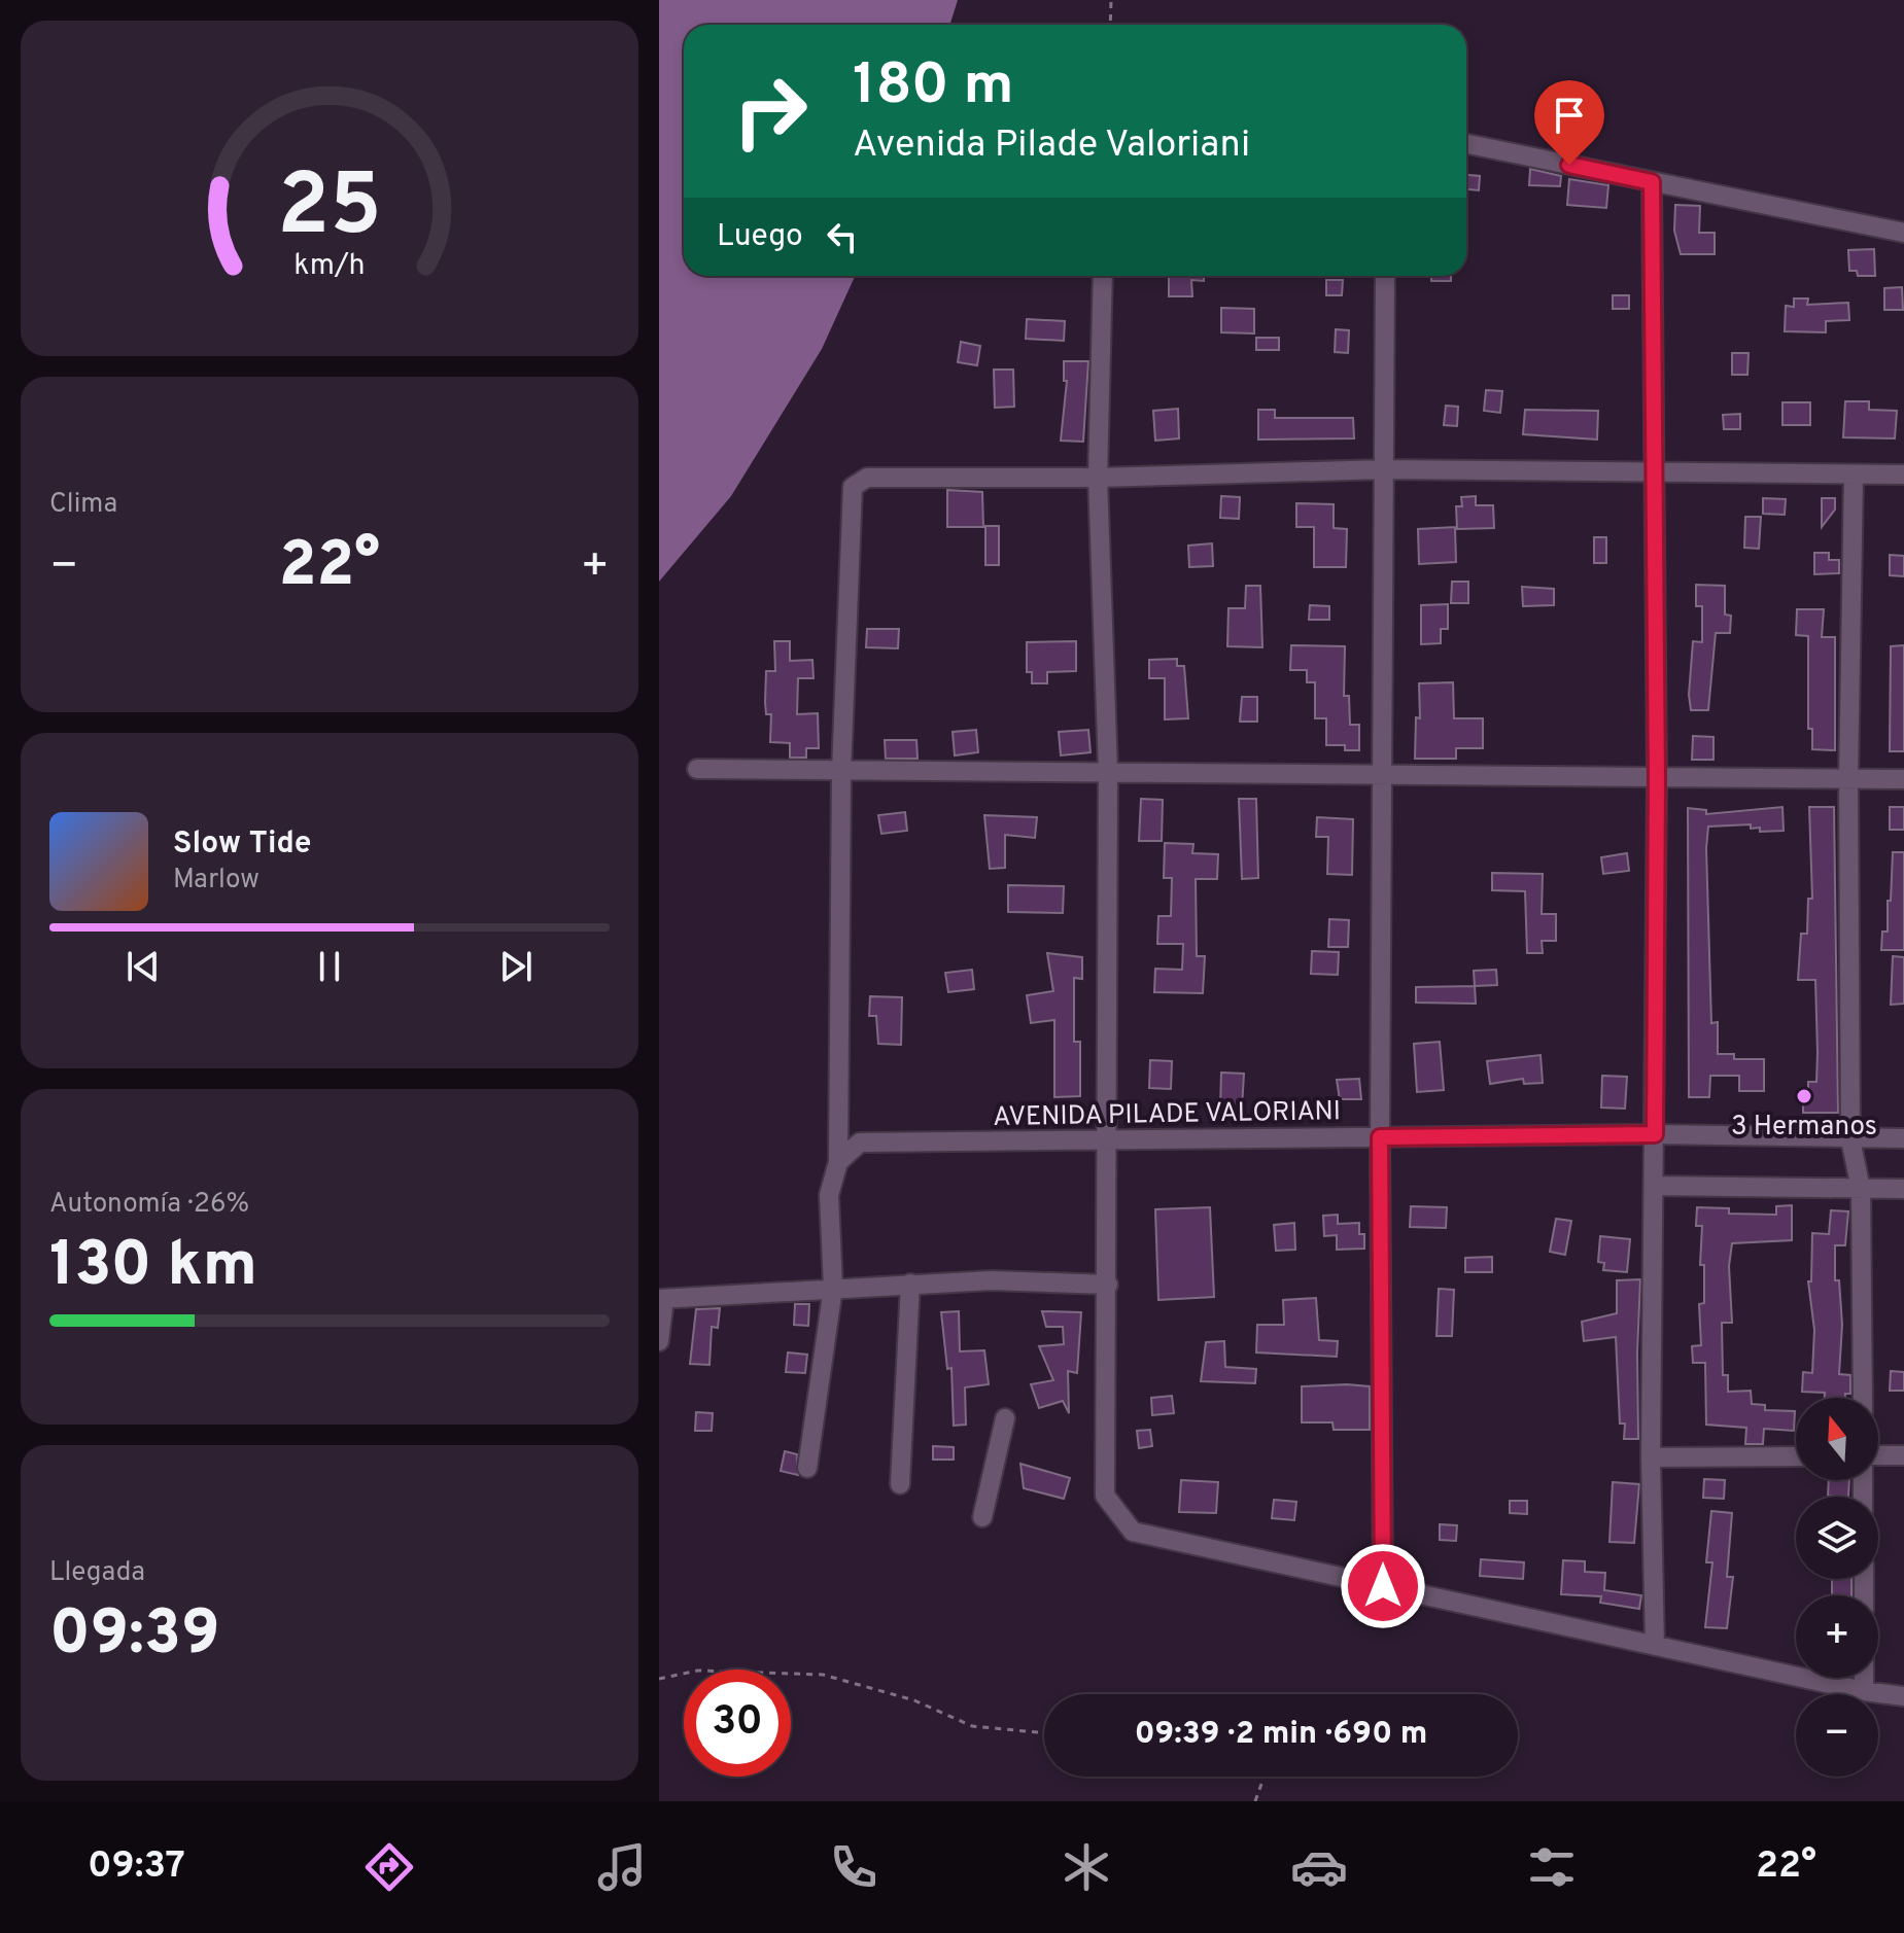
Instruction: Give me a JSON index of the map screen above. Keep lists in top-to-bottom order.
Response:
{
  "streets": {
    "street": ["AVENIDA PILADE VALORIANI"]
  },
  "places": ["3 Hermanos"],
  "north": "top",
  "page": {
    "turn": ["180 m", "Avenida Pilade Valoriani"],
    "then": "Luego",
    "tile": [
      "Clima",
      ["Autonomía · 26%", "130 km"],
      ["Llegada", "09:39"]
    ],
    "heat": ["−", "22°", "+"],
    "song": ["Slow Tide", "Marlow"],
    "map_buttons": ["+", "−"],
    "limit": "30",
    "trip": "09:39 · 2 min · 690 m",
    "tabs": ["09:37", "22°"],
    "gauge": ["25", "km/h"]
  }
}
